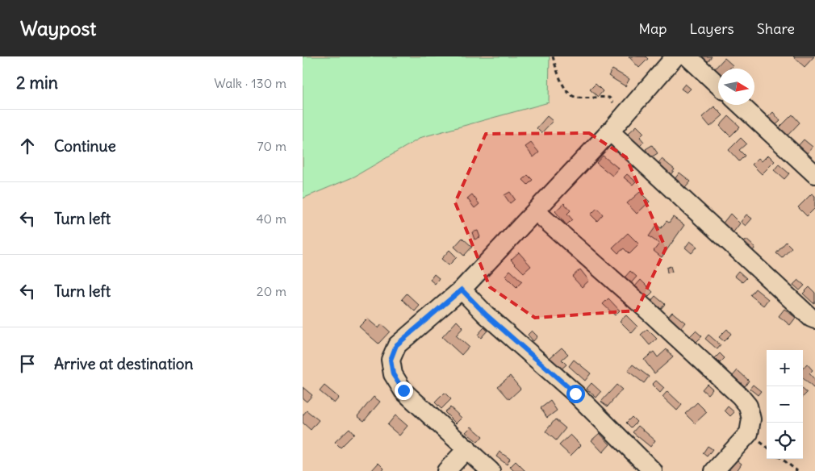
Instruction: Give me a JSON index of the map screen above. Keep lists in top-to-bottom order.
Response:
{
  "north": "right",
  "page": {
    "header": "Waypost",
    "nav": ["Map", "Layers", "Share"],
    "heading": ["2 min", "Walk · 130 m"],
    "list": [
      ["Continue", "70 m"],
      ["Turn left", "40 m"],
      ["Turn left", "20 m"],
      "Arrive at destination"
    ],
    "map_buttons": ["+", "−"]
  }
}
